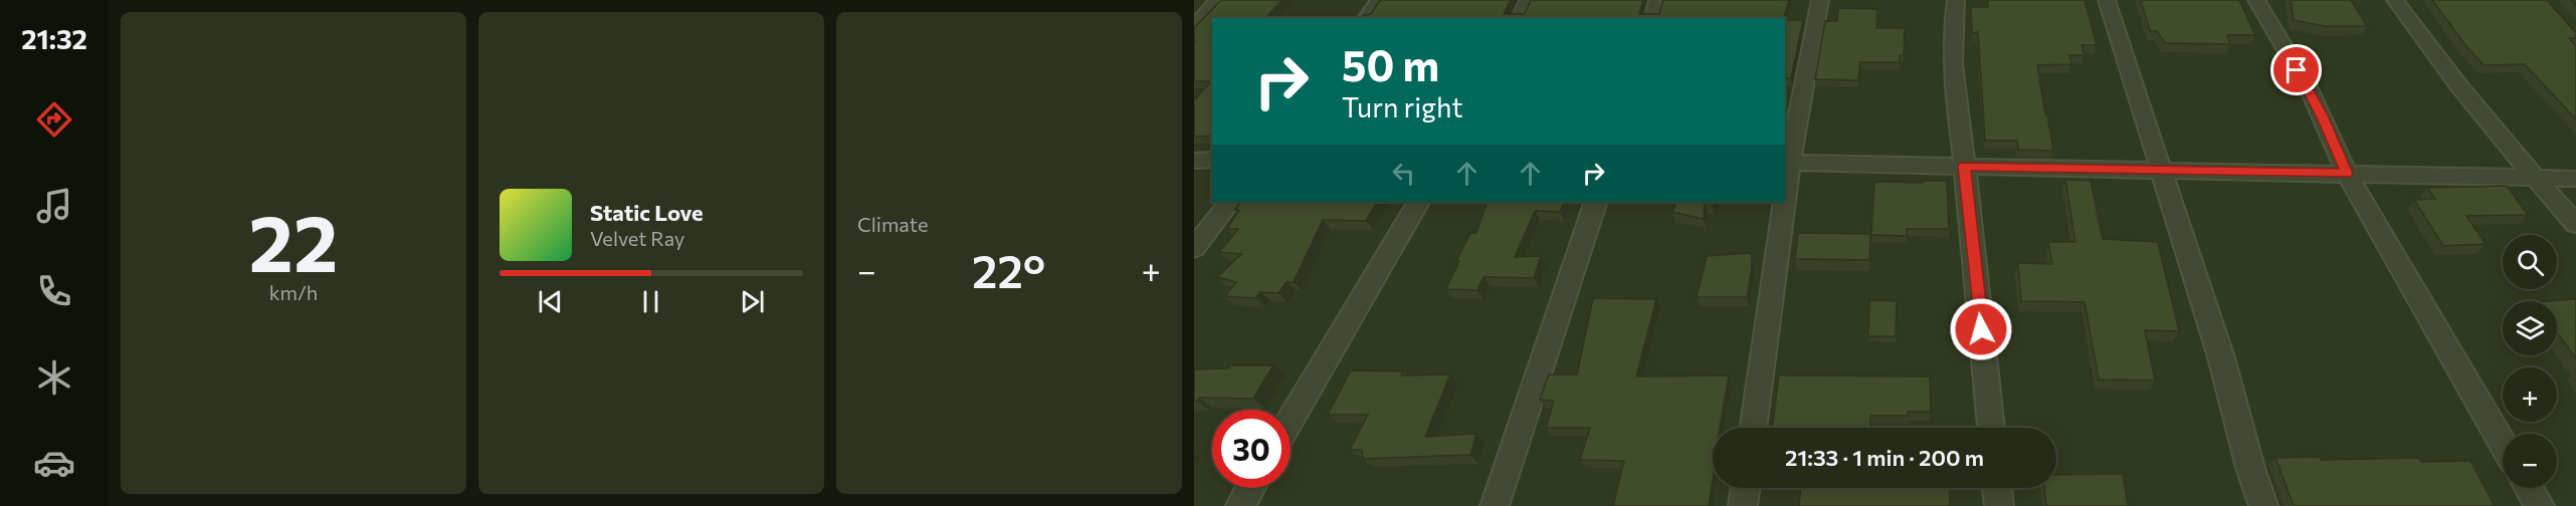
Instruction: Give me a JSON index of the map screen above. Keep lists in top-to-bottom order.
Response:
{
  "page": {
    "tabs": "21:32",
    "tile": [
      ["22", "km/h"],
      "Climate"
    ],
    "turn": ["50 m", "Turn right"],
    "song": ["Static Love", "Velvet Ray"],
    "map_buttons": ["+", "−"],
    "heat": ["−", "22°", "+"],
    "limit": "30",
    "trip": "21:33 · 1 min · 200 m"
  }
}
